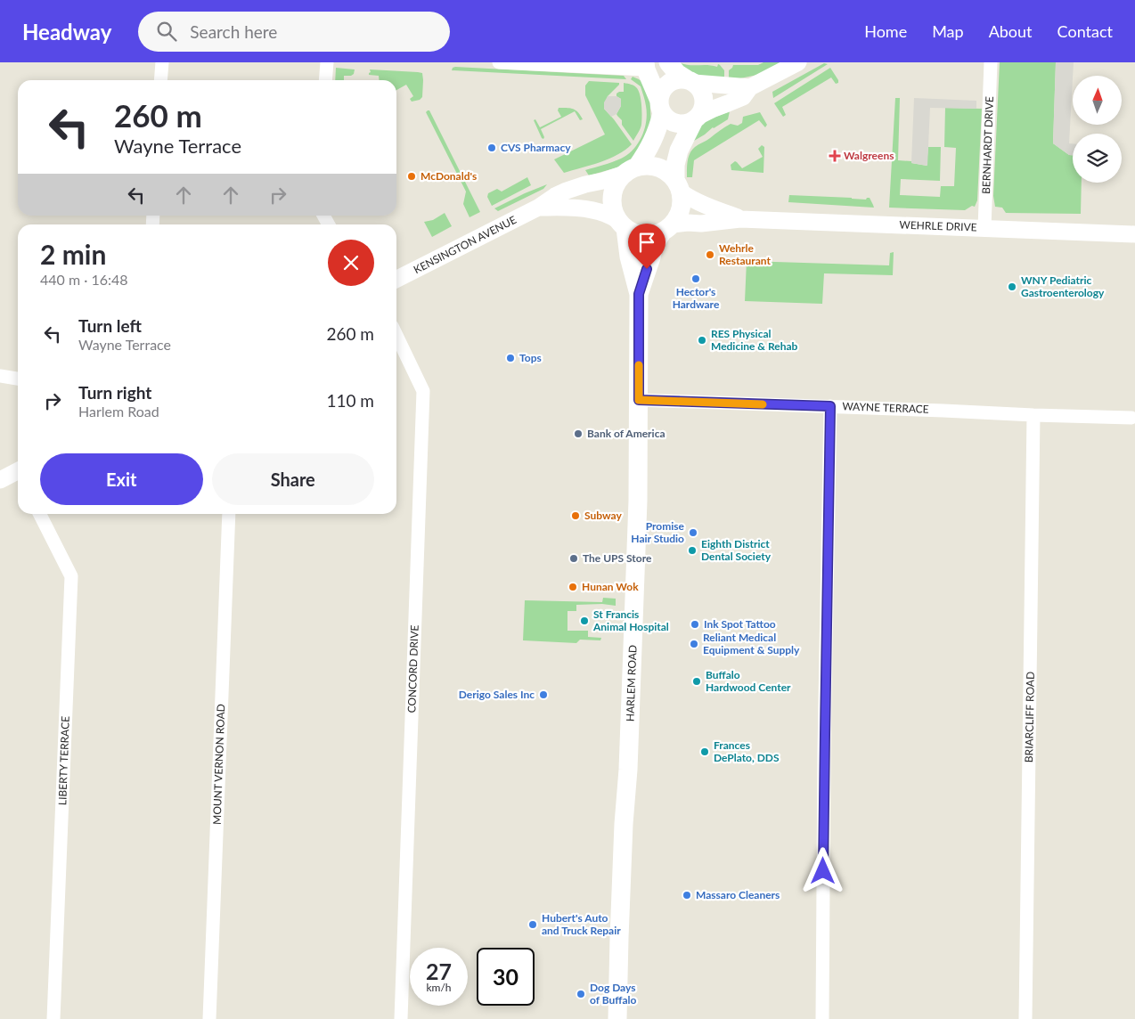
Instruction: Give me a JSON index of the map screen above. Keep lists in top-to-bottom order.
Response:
{
  "streets": {
    "main road": ["HARLEM ROAD"],
    "street": [
      "BERNHARDT DRIVE",
      "WEHRLE DRIVE",
      "KENSINGTON AVENUE",
      "WAYNE TERRACE",
      "CONCORD DRIVE",
      "BRIARCLIFF ROAD",
      "LIBERTY TERRACE",
      "MOUNT VERNON ROAD"
    ]
  },
  "crossings": [
    ["BERNHARDT DRIVE", "WEHRLE DRIVE"],
    ["WEHRLE DRIVE", "KENSINGTON AVENUE"],
    ["WEHRLE DRIVE", "HARLEM ROAD"],
    ["KENSINGTON AVENUE", "HARLEM ROAD"],
    ["WAYNE TERRACE", "HARLEM ROAD"],
    ["WAYNE TERRACE", "BRIARCLIFF ROAD"]
  ],
  "places": {
    "other": [
      "CVS Pharmacy",
      "McDonald's",
      "Wehrle Restaurant",
      "Hector's Hardware",
      "WNY Pediatric Gastroenterology",
      "RES Physical Medicine & Rehab",
      "Tops",
      "Bank of America",
      "Subway",
      "Promise Hair Studio",
      "Eighth District Dental Society",
      "The UPS Store",
      "Hunan Wok",
      "St Francis Animal Hospital",
      "Ink Spot Tattoo",
      "Reliant Medical Equipment & Supply",
      "Buffalo Hardwood Center",
      "Derigo Sales Inc",
      "Frances DePlato, DDS",
      "Massaro Cleaners",
      "Hubert's Auto and Truck Repair",
      "Dog Days of Buffalo"
    ],
    "health": ["Walgreens"]
  },
  "north": "top",
  "page": {
    "header": "Headway",
    "search": "Search here",
    "nav": [
      "Home",
      "Map",
      "About",
      "Contact"
    ],
    "turn": ["260 m", "Wayne Terrace"],
    "heading": ["2 min", "440 m · 16:48"],
    "list": [
      {
        "name": "Turn left",
        "note": "Wayne Terrace",
        "value": "260 m"
      },
      {
        "name": "Turn right",
        "note": "Harlem Road",
        "value": "110 m"
      }
    ],
    "buttons": ["Exit", "Share"],
    "speed": "27 km/h",
    "limit": "30"
  }
}
